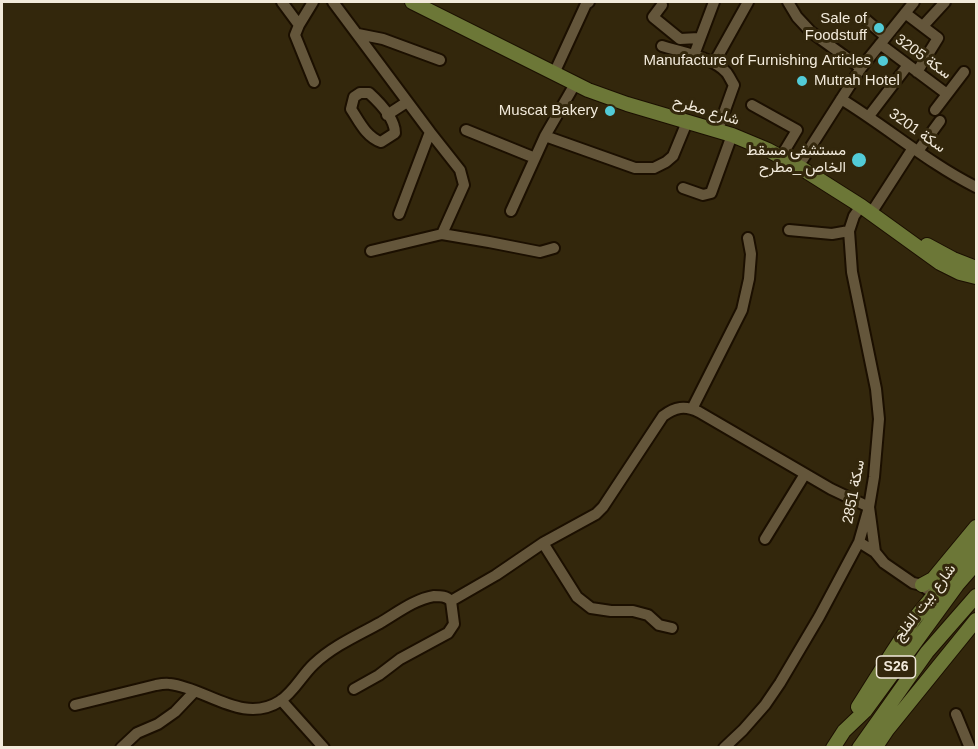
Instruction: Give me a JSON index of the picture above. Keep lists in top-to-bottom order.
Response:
{
  "streets": {
    "main road": ["شارع مطرح", "شارع بيت الفلج", "S26"],
    "street": ["سكة 3205", "سكة 3201", "سكة 2851"]
  },
  "crossings": [
    ["شارع مطرح", "سكة 2851"]
  ],
  "places": [
    "Sale of Foodstuff",
    "Manufacture of Furnishing Articles",
    "Mutrah Hotel",
    "Muscat Bakery",
    "مستشفى مسقط الخاص _مطرح"
  ]
}
